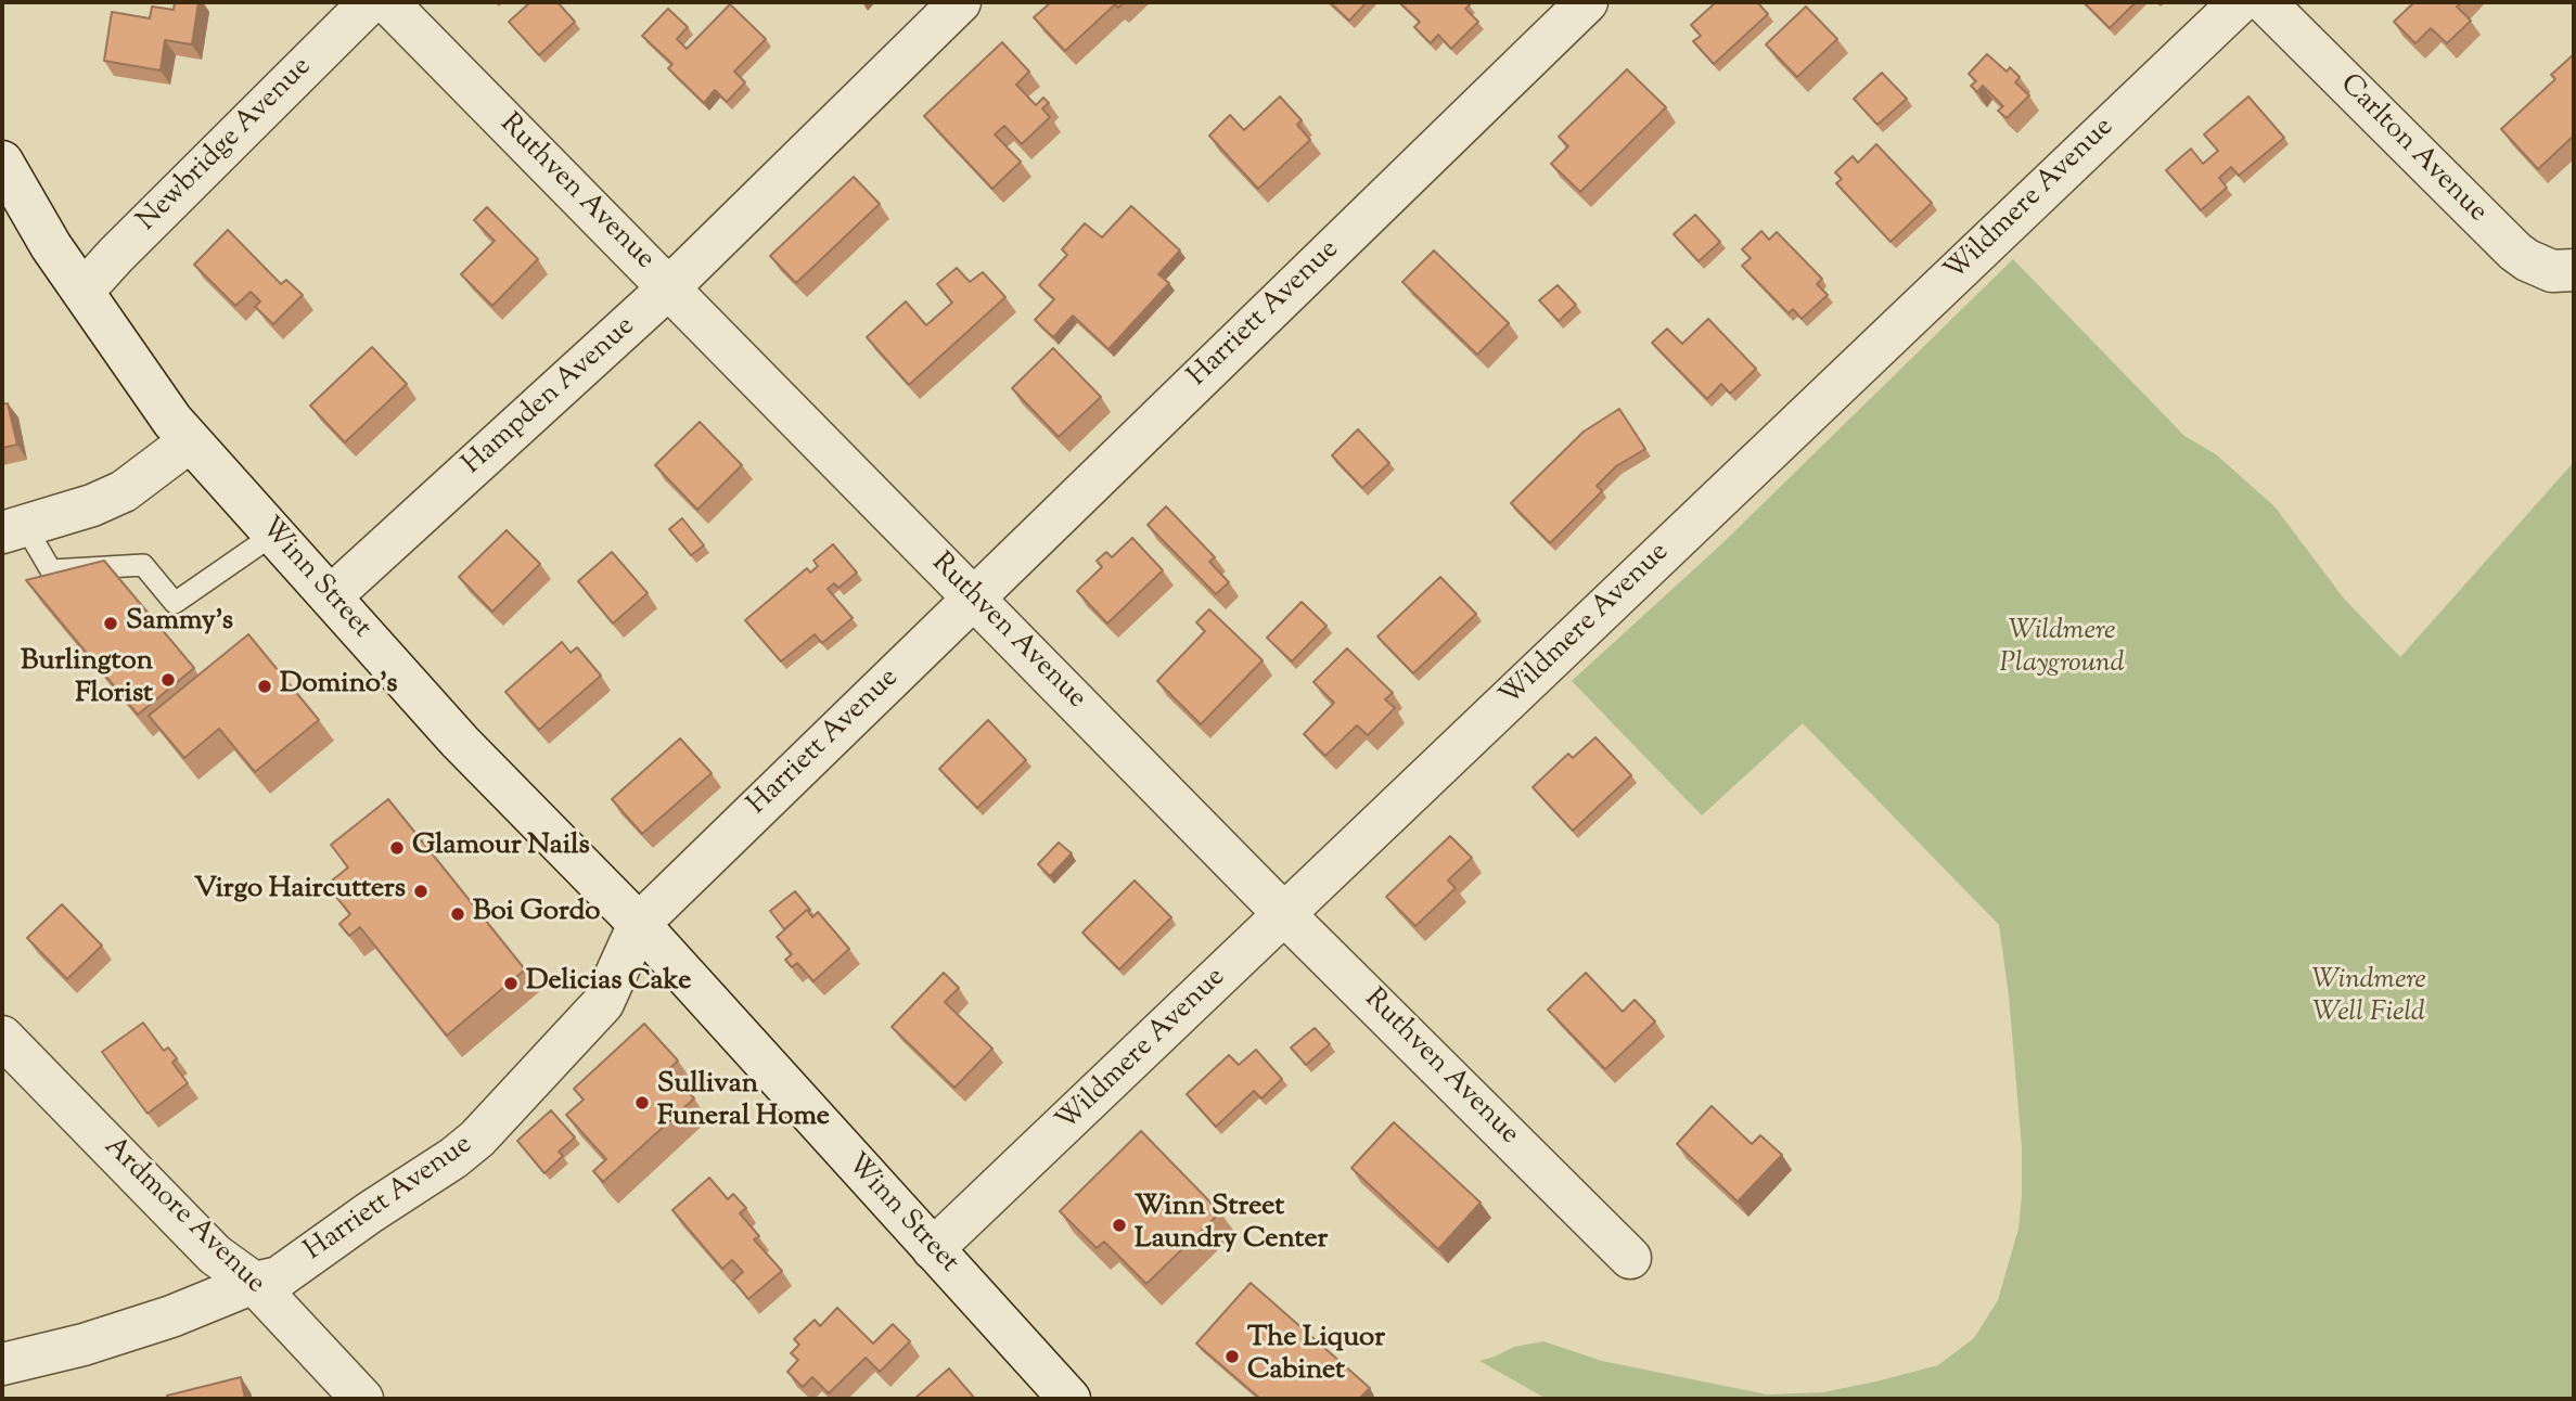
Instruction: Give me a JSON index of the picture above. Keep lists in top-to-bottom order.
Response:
{
  "streets": {
    "street": [
      "Newbridge Avenue",
      "Carlton Avenue",
      "Ruthven Avenue",
      "Wildmere Avenue",
      "Harriett Avenue",
      "Hampden Avenue",
      "Winn Street",
      "Ardmore Avenue"
    ]
  },
  "crossings": [
    ["Newbridge Avenue", "Winn Street"],
    ["Ruthven Avenue", "Wildmere Avenue"],
    ["Ruthven Avenue", "Harriett Avenue"],
    ["Ruthven Avenue", "Hampden Avenue"],
    ["Wildmere Avenue", "Winn Street"],
    ["Harriett Avenue", "Winn Street"],
    ["Harriett Avenue", "Ardmore Avenue"],
    ["Hampden Avenue", "Winn Street"]
  ],
  "parks": ["Wildmere Playground", "Windmere Well Field"],
  "places": [
    "Sammy's",
    "Burlington Florist",
    "Domino's",
    "Glamour Nails",
    "Virgo Haircutters",
    "Boi Gordo",
    "Delicias Cake",
    "Sullivan Funeral Home",
    "Winn Street Laundry Center",
    "The Liquor Cabinet"
  ]
}
